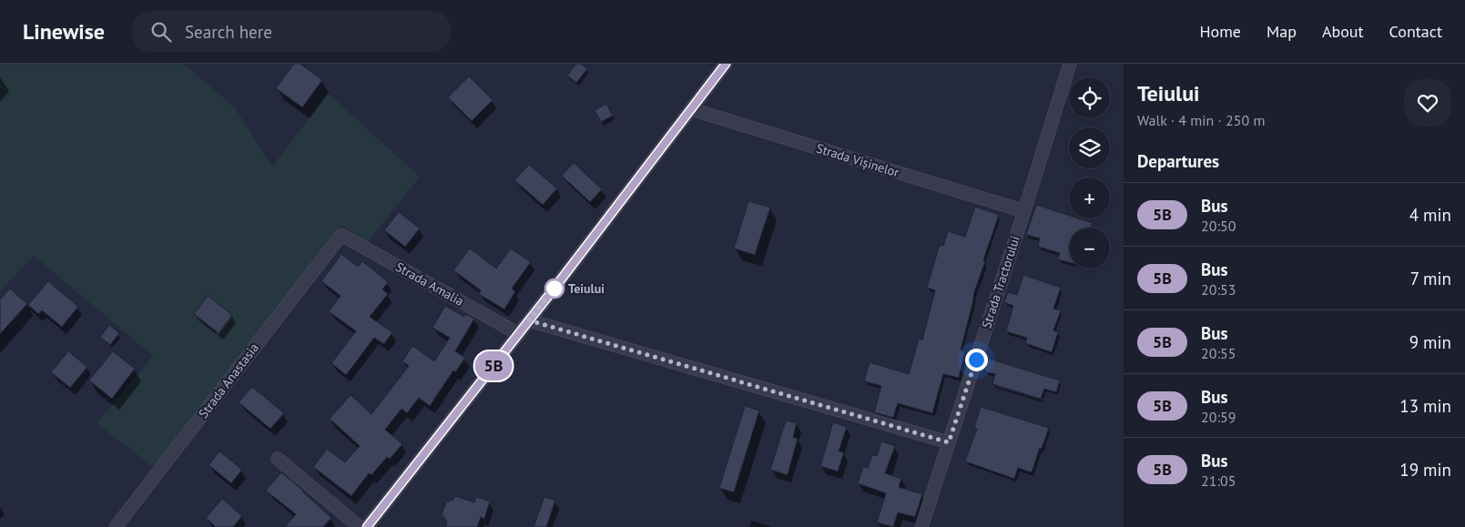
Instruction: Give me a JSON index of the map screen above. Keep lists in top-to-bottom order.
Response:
{
  "streets": {
    "street": [
      "Strada Vișinelor",
      "Strada Tractorului",
      "Strada Amalia",
      "Strada Anastasia"
    ]
  },
  "crossings": [
    ["Strada Vișinelor", "Strada Tractorului"],
    ["Strada Amalia", "Strada Anastasia"]
  ],
  "places": ["Teiului"],
  "lines": ["bus line 5B"],
  "page": {
    "header": "Linewise",
    "search": "Search here",
    "nav": [
      "Home",
      "Map",
      "About",
      "Contact"
    ],
    "on_map": "5B",
    "heading": [
      ["Teiului", "Walk · 4 min · 250 m"],
      "Departures"
    ],
    "map_buttons": ["+", "−"],
    "list": [
      {
        "mark": "5B",
        "name": "Bus",
        "note": "20:50",
        "value": "4 min"
      },
      {
        "mark": "5B",
        "name": "Bus",
        "note": "20:53",
        "value": "7 min"
      },
      {
        "mark": "5B",
        "name": "Bus",
        "note": "20:55",
        "value": "9 min"
      },
      {
        "mark": "5B",
        "name": "Bus",
        "note": "20:59",
        "value": "13 min"
      },
      {
        "mark": "5B",
        "name": "Bus",
        "note": "21:05",
        "value": "19 min"
      }
    ]
  }
}
